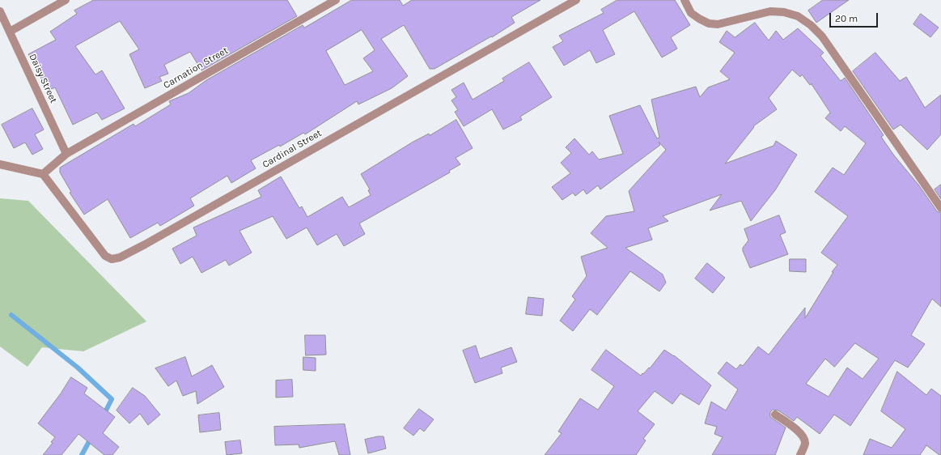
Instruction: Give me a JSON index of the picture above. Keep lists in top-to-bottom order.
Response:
{
  "streets": {
    "street": ["Carnation Street", "Daisy Street", "Cardinal Street"]
  },
  "crossings": [
    ["Carnation Street", "Daisy Street"],
    ["Carnation Street", "Cardinal Street"]
  ],
  "scale_bar": "20 m"
}
